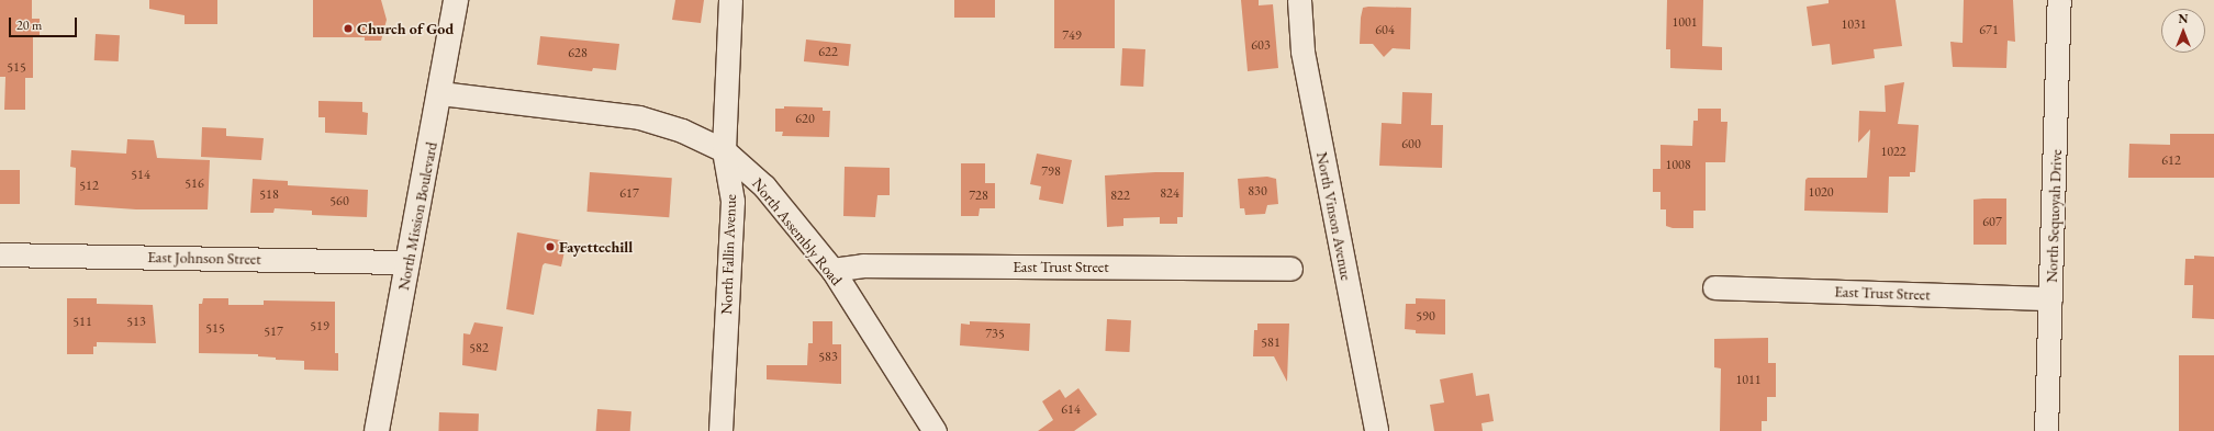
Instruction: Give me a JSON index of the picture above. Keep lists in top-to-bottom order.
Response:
{
  "streets": {
    "main road": ["North Mission Boulevard"],
    "street": [
      "North Vinson Avenue",
      "North Sequoyah Drive",
      "North Assembly Road",
      "North Fallin Avenue",
      "East Johnson Street",
      "East Trust Street"
    ]
  },
  "crossings": [
    ["North Mission Boulevard", "North Assembly Road"],
    ["North Mission Boulevard", "East Johnson Street"],
    ["North Sequoyah Drive", "East Trust Street"],
    ["North Assembly Road", "North Fallin Avenue"],
    ["North Assembly Road", "East Trust Street"]
  ],
  "places": ["Church of God", "Fayettechill"],
  "house_numbers": [
    "1001",
    "1031",
    "604",
    "671",
    "749",
    "603",
    "622",
    "628",
    "515",
    "620",
    "600",
    "1022",
    "612",
    "1008",
    "798",
    "514",
    "516",
    "512",
    "830",
    "1020",
    "617",
    "824",
    "518",
    "728",
    "822",
    "560",
    "607",
    "590",
    "511",
    "513",
    "519",
    "515",
    "517",
    "735",
    "581",
    "582",
    "583",
    "1011",
    "614"
  ],
  "scale_bar": "20 m",
  "north": "top"
}
